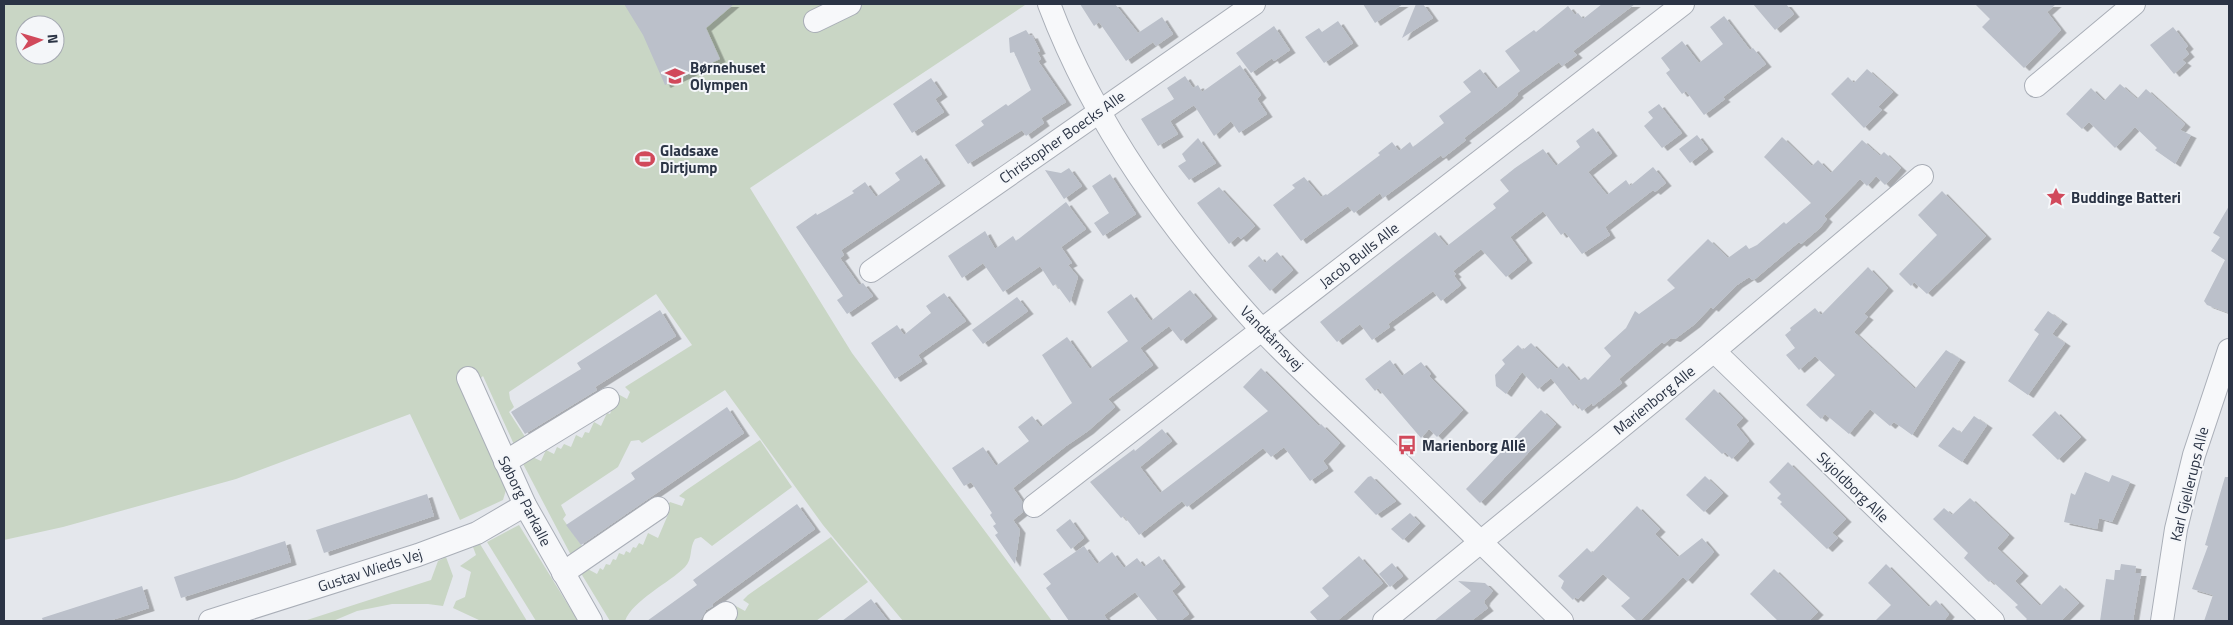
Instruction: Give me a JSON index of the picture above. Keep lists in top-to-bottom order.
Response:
{
  "streets": {
    "street": [
      "Christopher Boecks Alle",
      "Jacob Bulls Alle",
      "Vandtårnsvej",
      "Marienborg Alle",
      "Karl Gjellerups Alle",
      "Skjoldborg Alle",
      "Søborg Parkalle",
      "Gustav Wieds Vej"
    ]
  },
  "crossings": [
    ["Christopher Boecks Alle", "Vandtårnsvej"],
    ["Jacob Bulls Alle", "Vandtårnsvej"],
    ["Vandtårnsvej", "Marienborg Alle"],
    ["Marienborg Alle", "Skjoldborg Alle"],
    ["Søborg Parkalle", "Gustav Wieds Vej"]
  ],
  "places": {
    "school or university": ["Børnehuset Olympen"],
    "sports": ["Gladsaxe Dirtjump"],
    "place": ["Buddinge Batteri"],
    "bus stop": ["Marienborg Allé"]
  },
  "north": "right"
}
